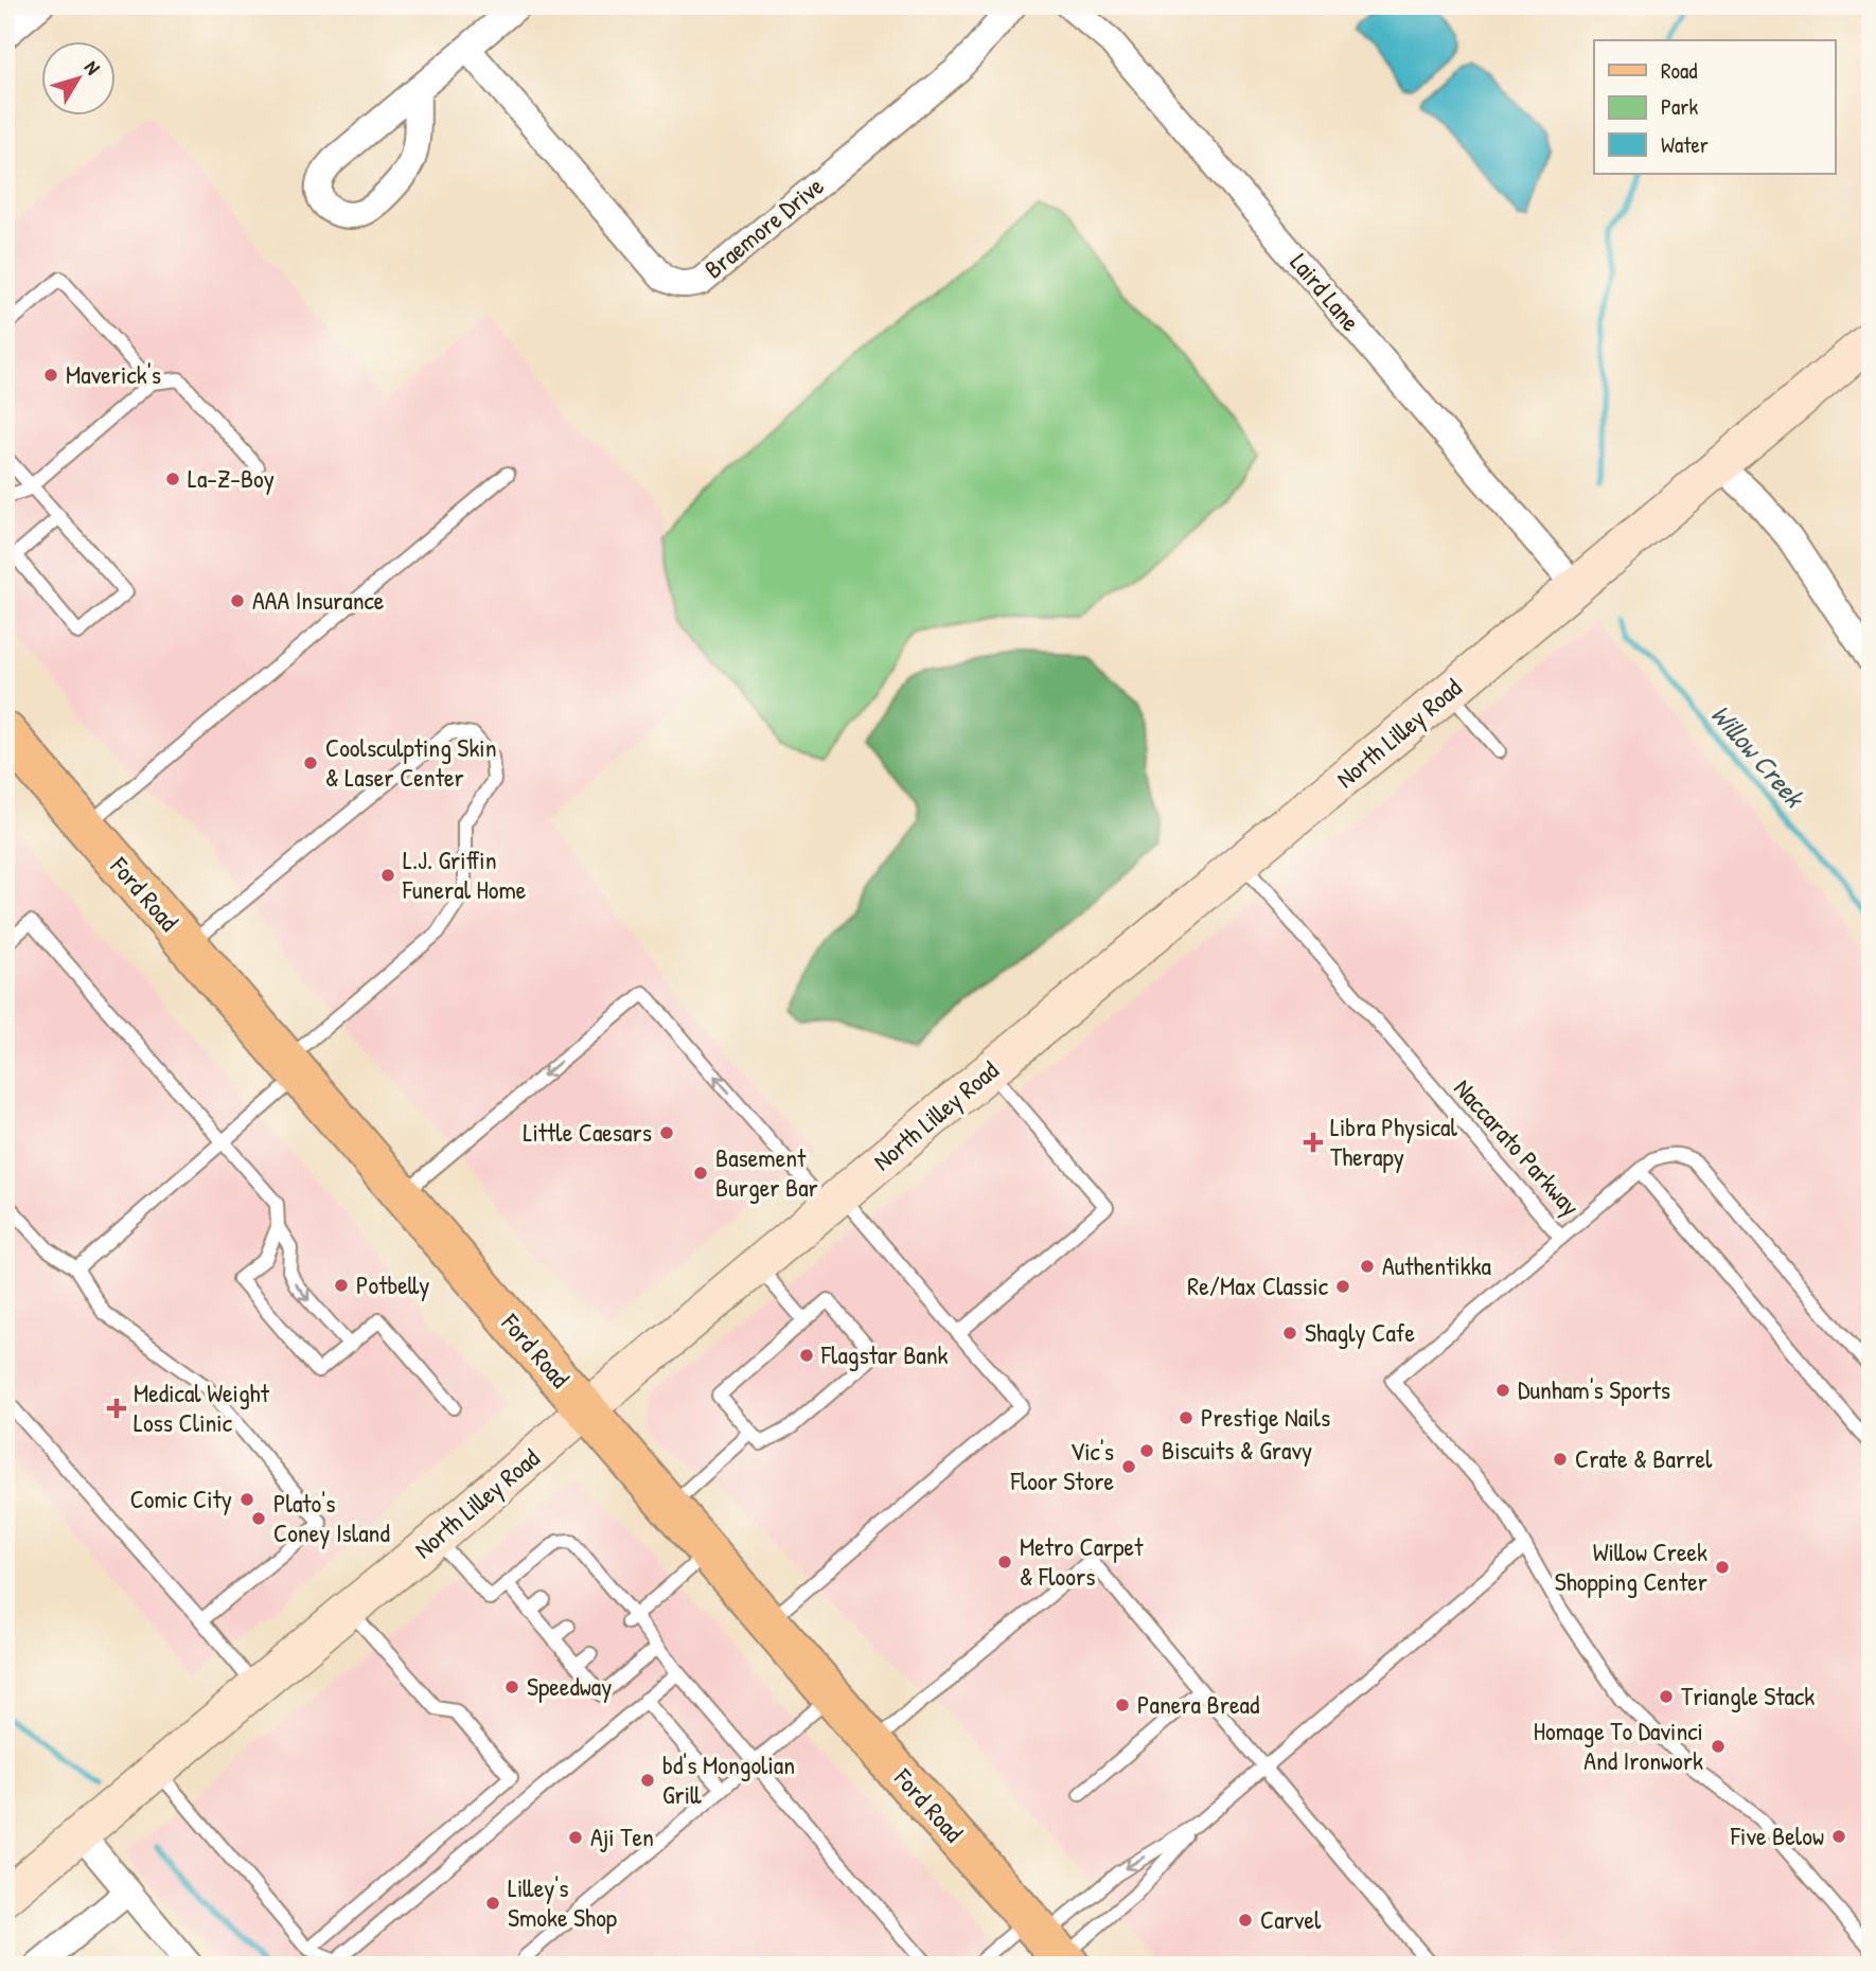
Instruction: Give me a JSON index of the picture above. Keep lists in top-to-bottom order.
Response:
{
  "streets": {
    "main road": ["Ford Road"],
    "street": ["Braemore Drive", "Laird Lane", "North Lilley Road"],
    "lane": ["Naccarato Parkway"]
  },
  "crossings": [
    ["Laird Lane", "North Lilley Road"],
    ["North Lilley Road", "Ford Road"],
    ["North Lilley Road", "Naccarato Parkway"]
  ],
  "water": ["Willow Creek"],
  "places": {
    "other": [
      "Maverick's",
      "La-Z-Boy",
      "AAA Insurance",
      "Coolsculpting Skin & Laser Center",
      "L.J. Griffin Funeral Home",
      "Little Caesars",
      "Basement Burger Bar",
      "Authentikka",
      "Potbelly",
      "Re/Max Classic",
      "Shagly Cafe",
      "Flagstar Bank",
      "Dunham's Sports",
      "Prestige Nails",
      "Biscuits & Gravy",
      "Crate & Barrel",
      "Vic's Floor Store",
      "Comic City",
      "Plato's Coney Island",
      "Metro Carpet & Floors",
      "Willow Creek Shopping Center",
      "Speedway",
      "Triangle Stack",
      "Panera Bread",
      "Homage To Davinci And Ironwork",
      "bd's Mongolian Grill",
      "Five Below",
      "Aji Ten",
      "Lilley's Smoke Shop",
      "Carvel"
    ],
    "health": ["Libra Physical Therapy", "Medical Weight Loss Clinic"]
  },
  "legend": ["Road", "Park", "Water"],
  "north": "top right"
}
